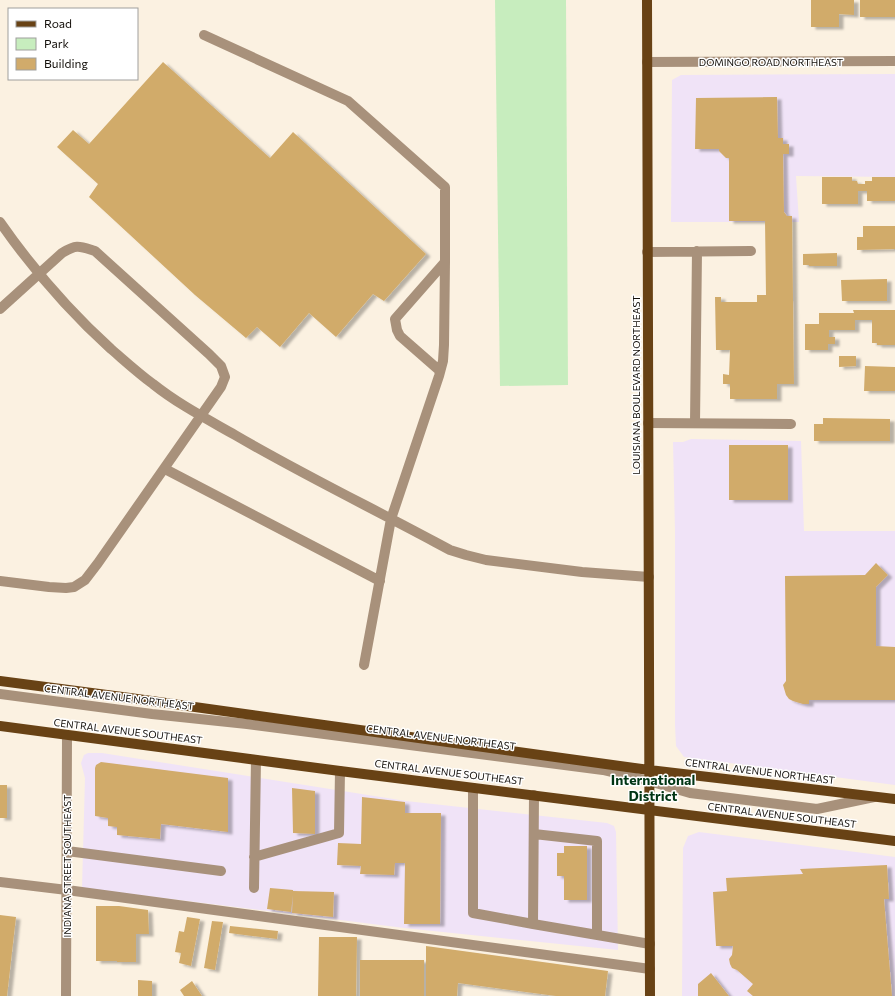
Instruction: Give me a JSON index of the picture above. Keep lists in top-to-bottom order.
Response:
{
  "streets": {
    "main road": ["LOUISIANA BOULEVARD NORTHEAST", "CENTRAL AVENUE NORTHEAST", "CENTRAL AVENUE SOUTHEAST"],
    "street": ["DOMINGO ROAD NORTHEAST", "INDIANA STREET SOUTHEAST"]
  },
  "crossings": [
    ["DOMINGO ROAD NORTHEAST", "LOUISIANA BOULEVARD NORTHEAST"],
    ["LOUISIANA BOULEVARD NORTHEAST", "CENTRAL AVENUE NORTHEAST"],
    ["LOUISIANA BOULEVARD NORTHEAST", "CENTRAL AVENUE SOUTHEAST"],
    ["CENTRAL AVENUE SOUTHEAST", "INDIANA STREET SOUTHEAST"]
  ],
  "districts": ["International District"],
  "legend": ["Road", "Park", "Building"]
}
